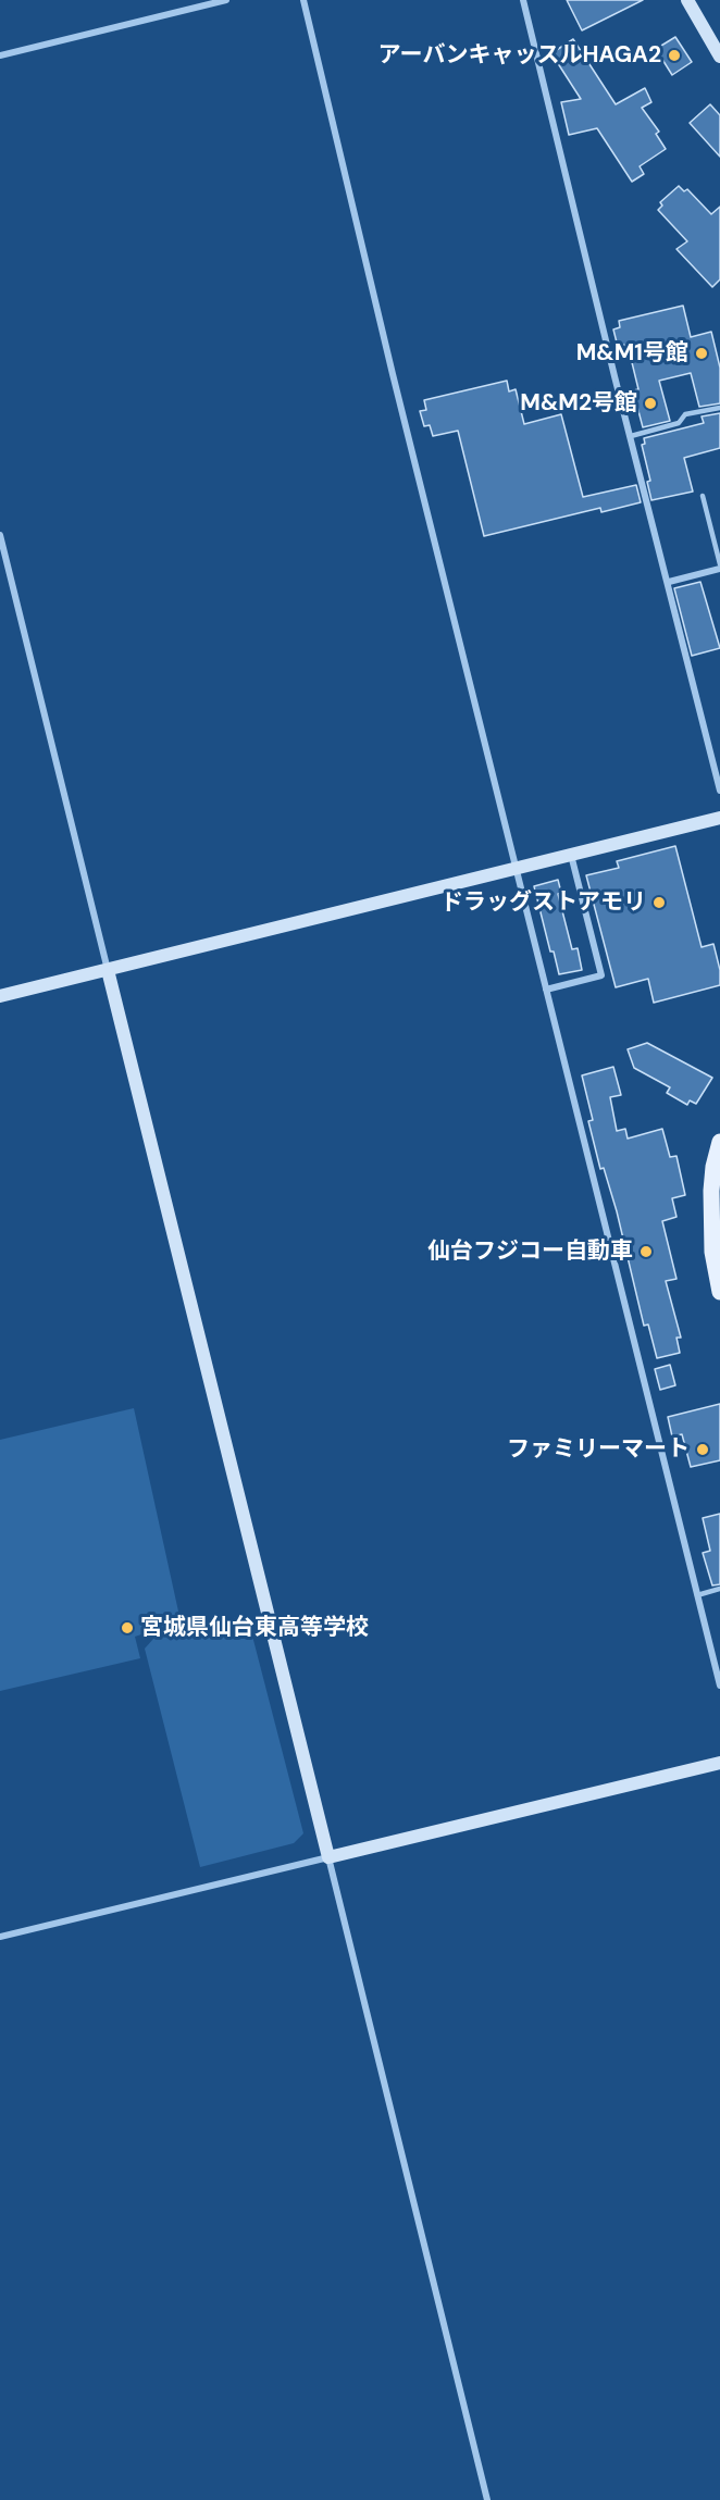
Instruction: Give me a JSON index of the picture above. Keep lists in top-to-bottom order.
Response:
{
  "places": [
    "アーバンキャッスルHAGA2",
    "M&M1号館",
    "M&M2号館",
    "ドラッグストアモリ",
    "仙台フジコー自動車",
    "ファミリーマート",
    "宮城県仙台東高等学校"
  ]
}
